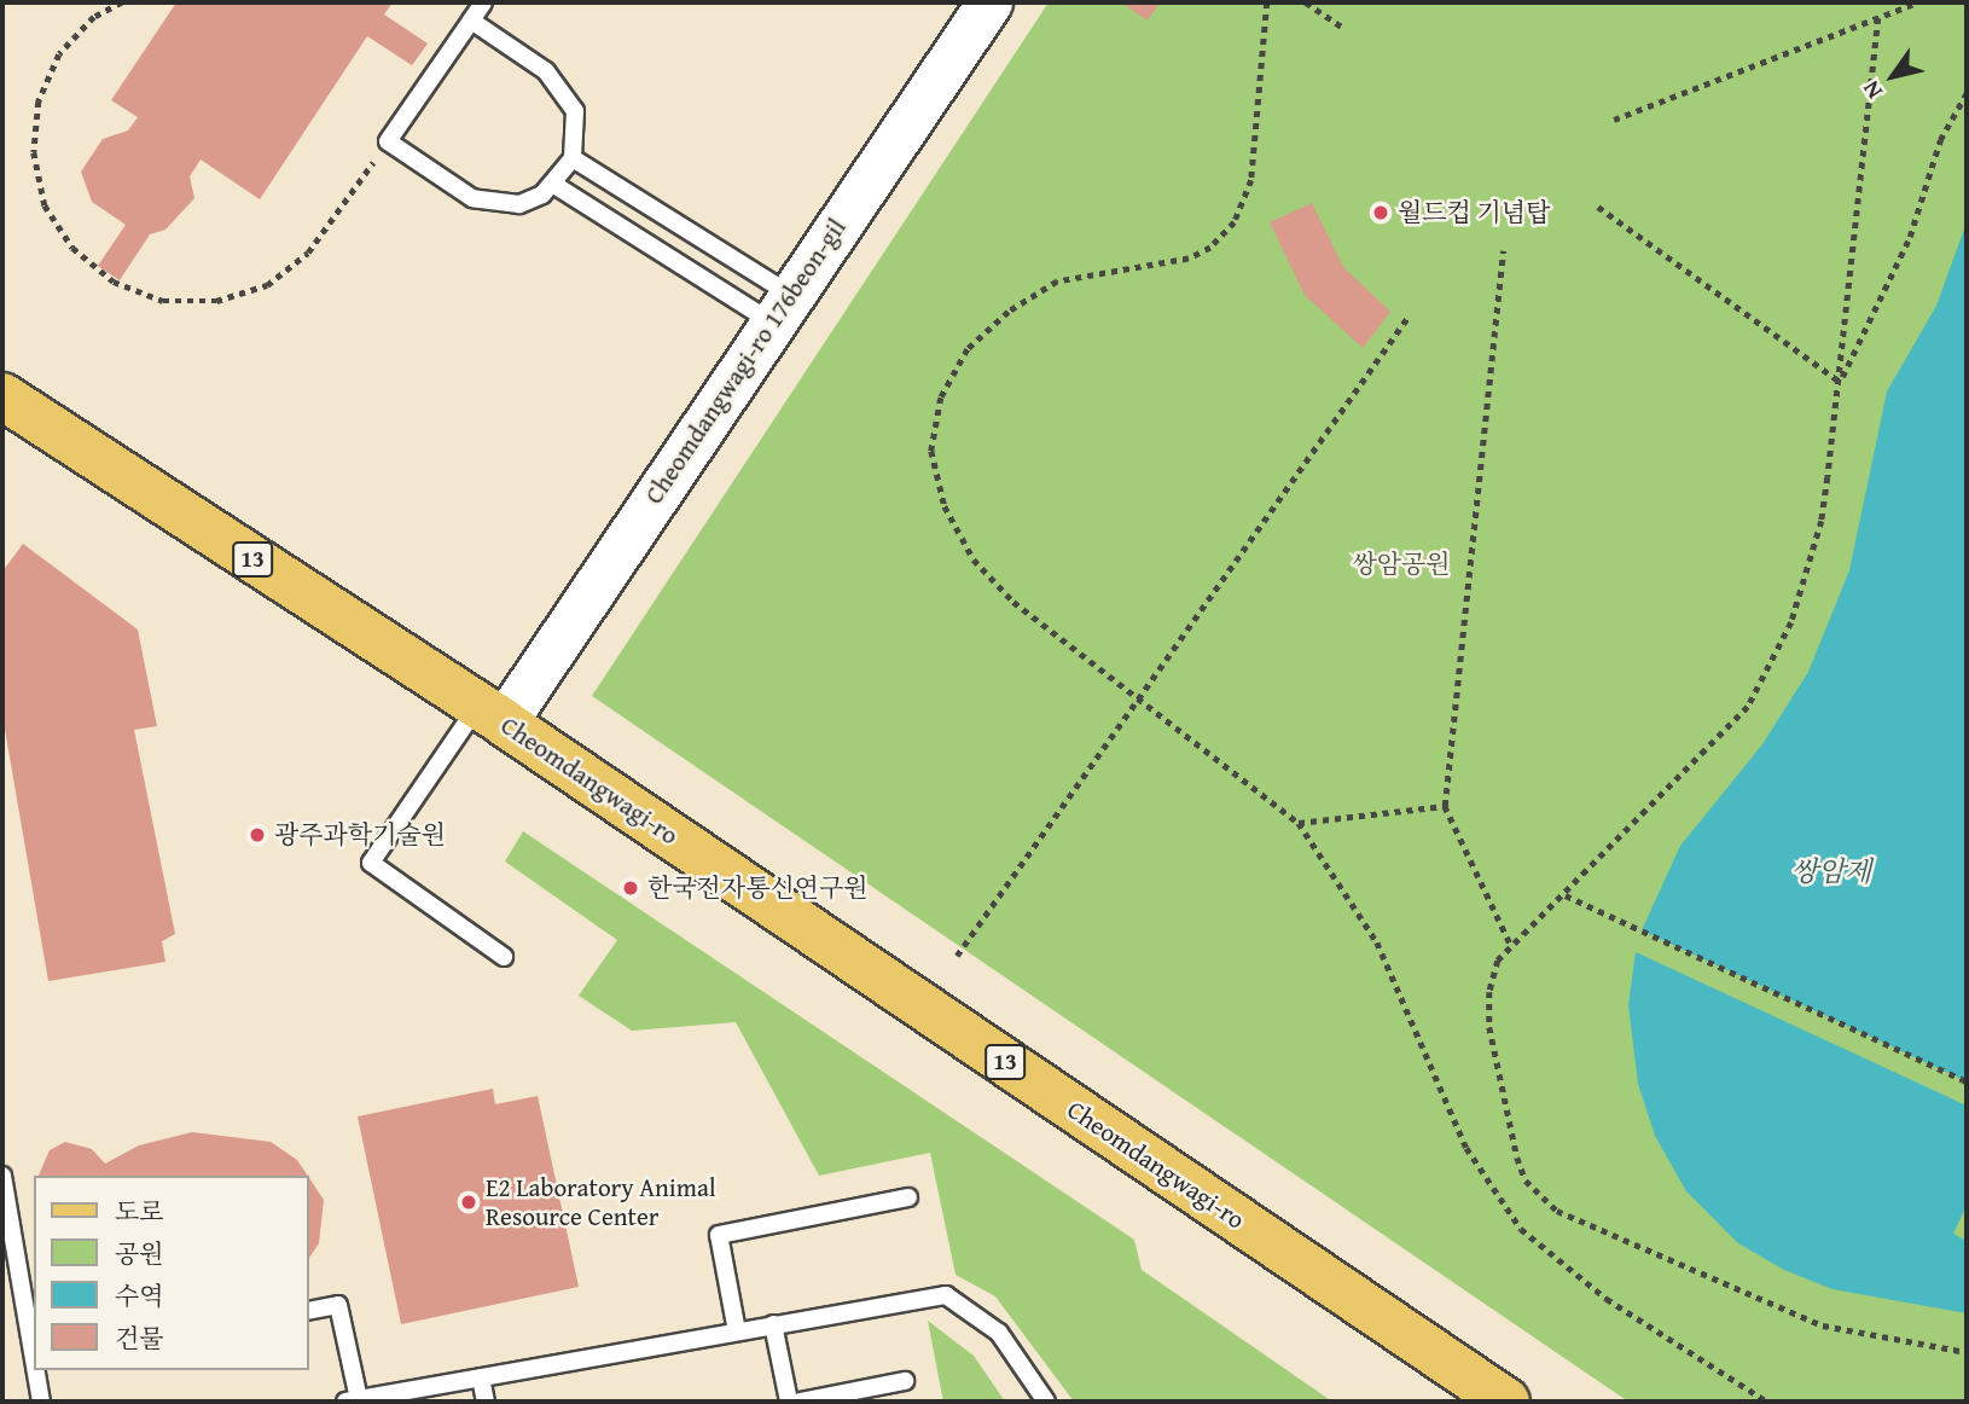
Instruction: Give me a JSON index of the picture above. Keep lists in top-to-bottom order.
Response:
{
  "streets": {
    "main road": ["13", "Cheomdangwagi-ro"],
    "street": ["Cheomdangwagi-ro 176beon-gil"]
  },
  "crossings": [
    ["Cheomdangwagi-ro 176beon-gil", "Cheomdangwagi-ro"]
  ],
  "water": ["쌍암제"],
  "parks": ["쌍암공원"],
  "places": [
    "월드컵 기념탑",
    "광주과학기술원",
    "한국전자통신연구원",
    "E2 Laboratory Animal Resource Center"
  ],
  "legend": [
    "도로",
    "공원",
    "수역",
    "건물"
  ],
  "north": "bottom left"
}
